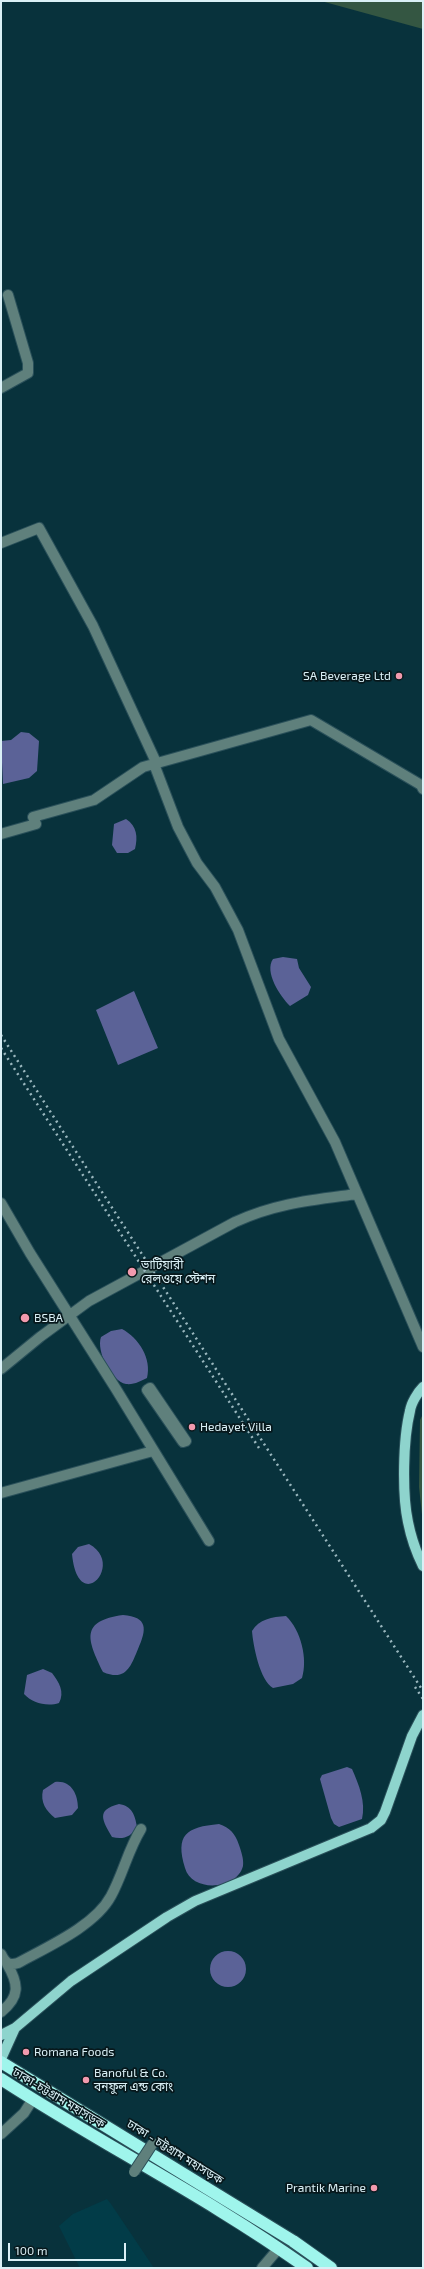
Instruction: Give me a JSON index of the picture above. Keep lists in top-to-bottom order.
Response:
{
  "streets": {
    "highway": ["ঢাকা-চট্টগ্রাম মহাসড়ক", "ঢাকা - চট্টগ্রাম মহাসড়ক"]
  },
  "places": [
    "SA Beverage Ltd",
    "ভাটিয়ারী রেলওয়ে স্টেশন",
    "BSBA",
    "Hedayet Villa",
    "Romana Foods",
    "Banoful & Co. বনফুল এন্ড কোং",
    "Prantik Marine"
  ],
  "scale_bar": "100 m"
}
